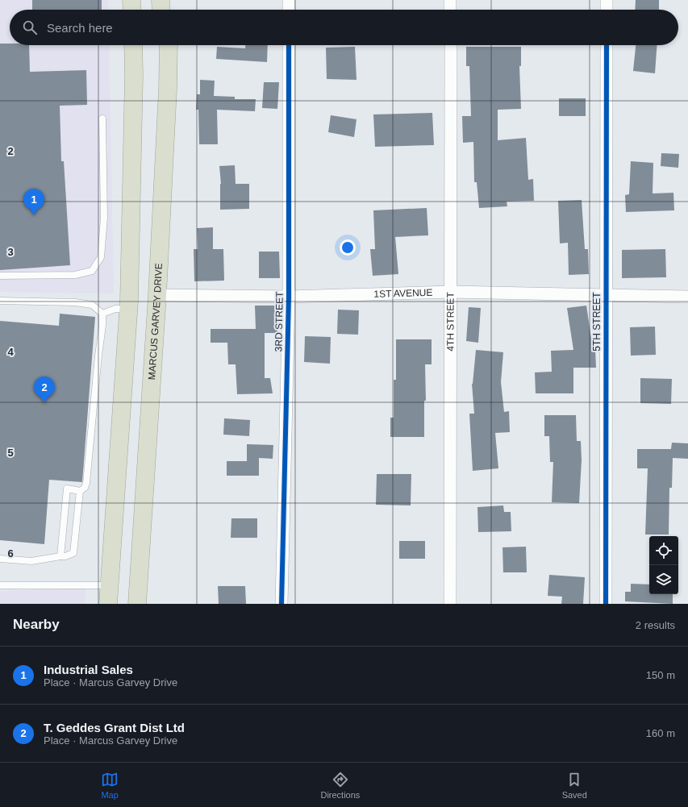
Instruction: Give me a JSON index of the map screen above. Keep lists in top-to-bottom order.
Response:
{
  "streets": {
    "highway": ["MARCUS GARVEY DRIVE"],
    "street": [
      "1ST AVENUE",
      "3RD STREET",
      "4TH STREET",
      "5TH STREET"
    ]
  },
  "crossings": [
    ["1ST AVENUE", "MARCUS GARVEY DRIVE"],
    ["1ST AVENUE", "3RD STREET"],
    ["1ST AVENUE", "4TH STREET"],
    ["1ST AVENUE", "5TH STREET"]
  ],
  "page": {
    "search": "Search here",
    "pins": ["1", "2"],
    "heading": ["Nearby", "2 results"],
    "list": [
      {
        "mark": "1",
        "name": "Industrial Sales",
        "note": "Place · Marcus Garvey Drive",
        "value": "150 m"
      },
      {
        "mark": "2",
        "name": "T. Geddes Grant Dist Ltd",
        "note": "Place · Marcus Garvey Drive",
        "value": "160 m"
      }
    ],
    "nav": ["Map", "Directions", "Saved"]
  },
  "grid": {
    "rows": [
      "2",
      "3",
      "4",
      "5",
      "6"
    ]
  }
}
